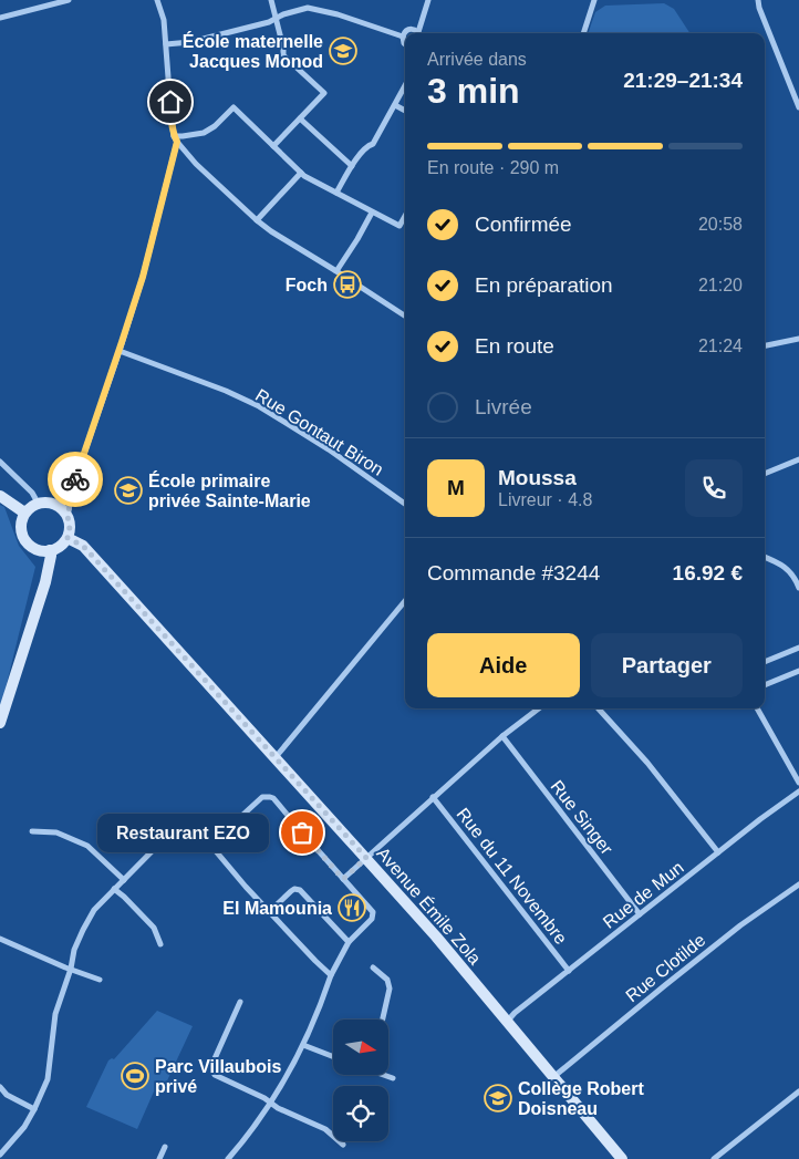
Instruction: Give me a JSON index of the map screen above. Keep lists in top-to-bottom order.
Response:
{
  "streets": {
    "main road": ["Avenue Émile Zola"],
    "street": [
      "Rue Gontaut Biron",
      "Rue Singer",
      "Rue du 11 Novembre",
      "Rue de Mun",
      "Rue Clotilde"
    ]
  },
  "crossings": [
    ["Rue Singer", "Rue de Mun"],
    ["Rue du 11 Novembre", "Rue de Mun"],
    ["Rue de Mun", "Avenue Émile Zola"],
    ["Avenue Émile Zola", "Rue Clotilde"]
  ],
  "places": {
    "school or university": ["École maternelle Jacques Monod", "École primaire privée Sainte-Marie", "Collège Robert Doisneau"],
    "bus stop": ["Foch"],
    "other": ["Restaurant EZO"],
    "restaurant": ["El Mamounia"],
    "sports": ["Parc Villaubois privé"]
  },
  "north": "right",
  "page": {
    "heading": ["3 min", "Arrivée dans", "21:29–21:34"],
    "panel": [
      "Moussa",
      "Livreur · 4.8",
      "Commande #3244",
      "16.92 €"
    ],
    "bar": "En route · 290 m",
    "list": [
      ["Confirmée", "20:58"],
      ["En préparation", "21:20"],
      ["En route", "21:24"],
      "Livrée"
    ],
    "round": "M",
    "buttons": ["Aide", "Partager"],
    "bubble": "Restaurant EZO"
  }
}
